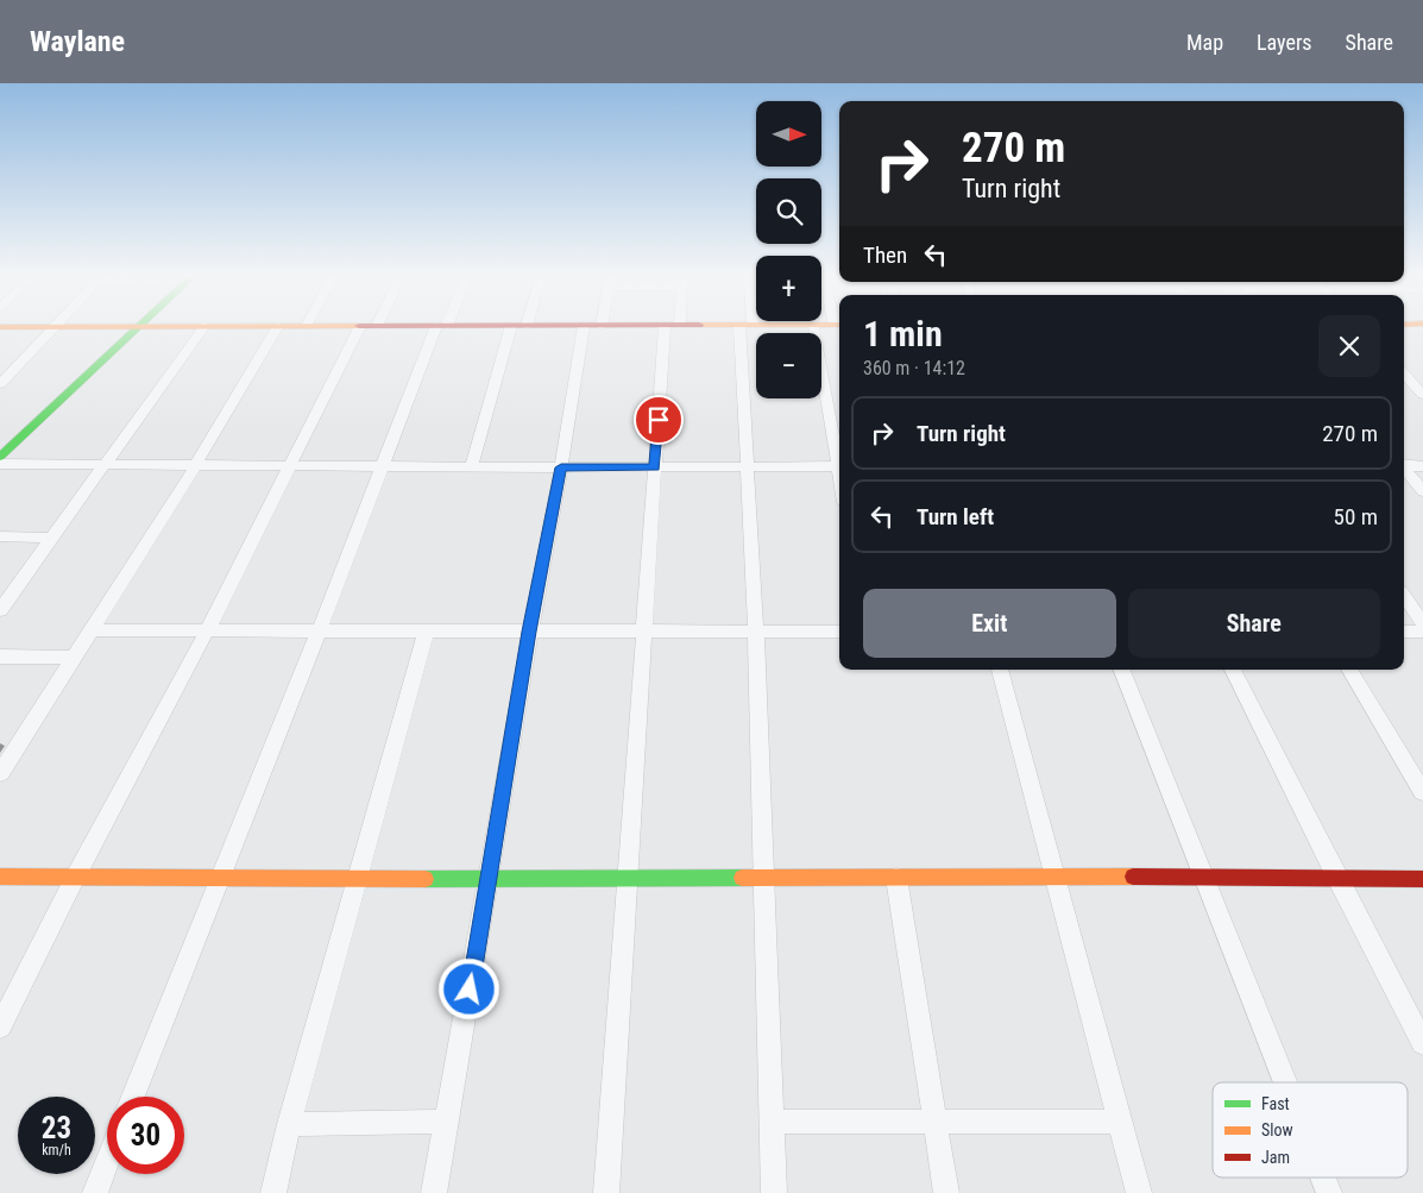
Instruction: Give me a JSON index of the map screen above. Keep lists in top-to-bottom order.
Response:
{
  "legend": ["Fast", "Slow", "Jam"],
  "north": "right",
  "page": {
    "header": "Waylane",
    "nav": ["Map", "Layers", "Share"],
    "map_buttons": ["+", "−"],
    "turn": ["270 m", "Turn right"],
    "then": "Then",
    "heading": ["1 min", "360 m · 14:12"],
    "list": [
      {
        "name": "Turn right",
        "value": "270 m"
      },
      {
        "name": "Turn left",
        "value": "50 m"
      }
    ],
    "buttons": ["Exit", "Share"],
    "speed": "23 km/h",
    "limit": "30"
  }
}
